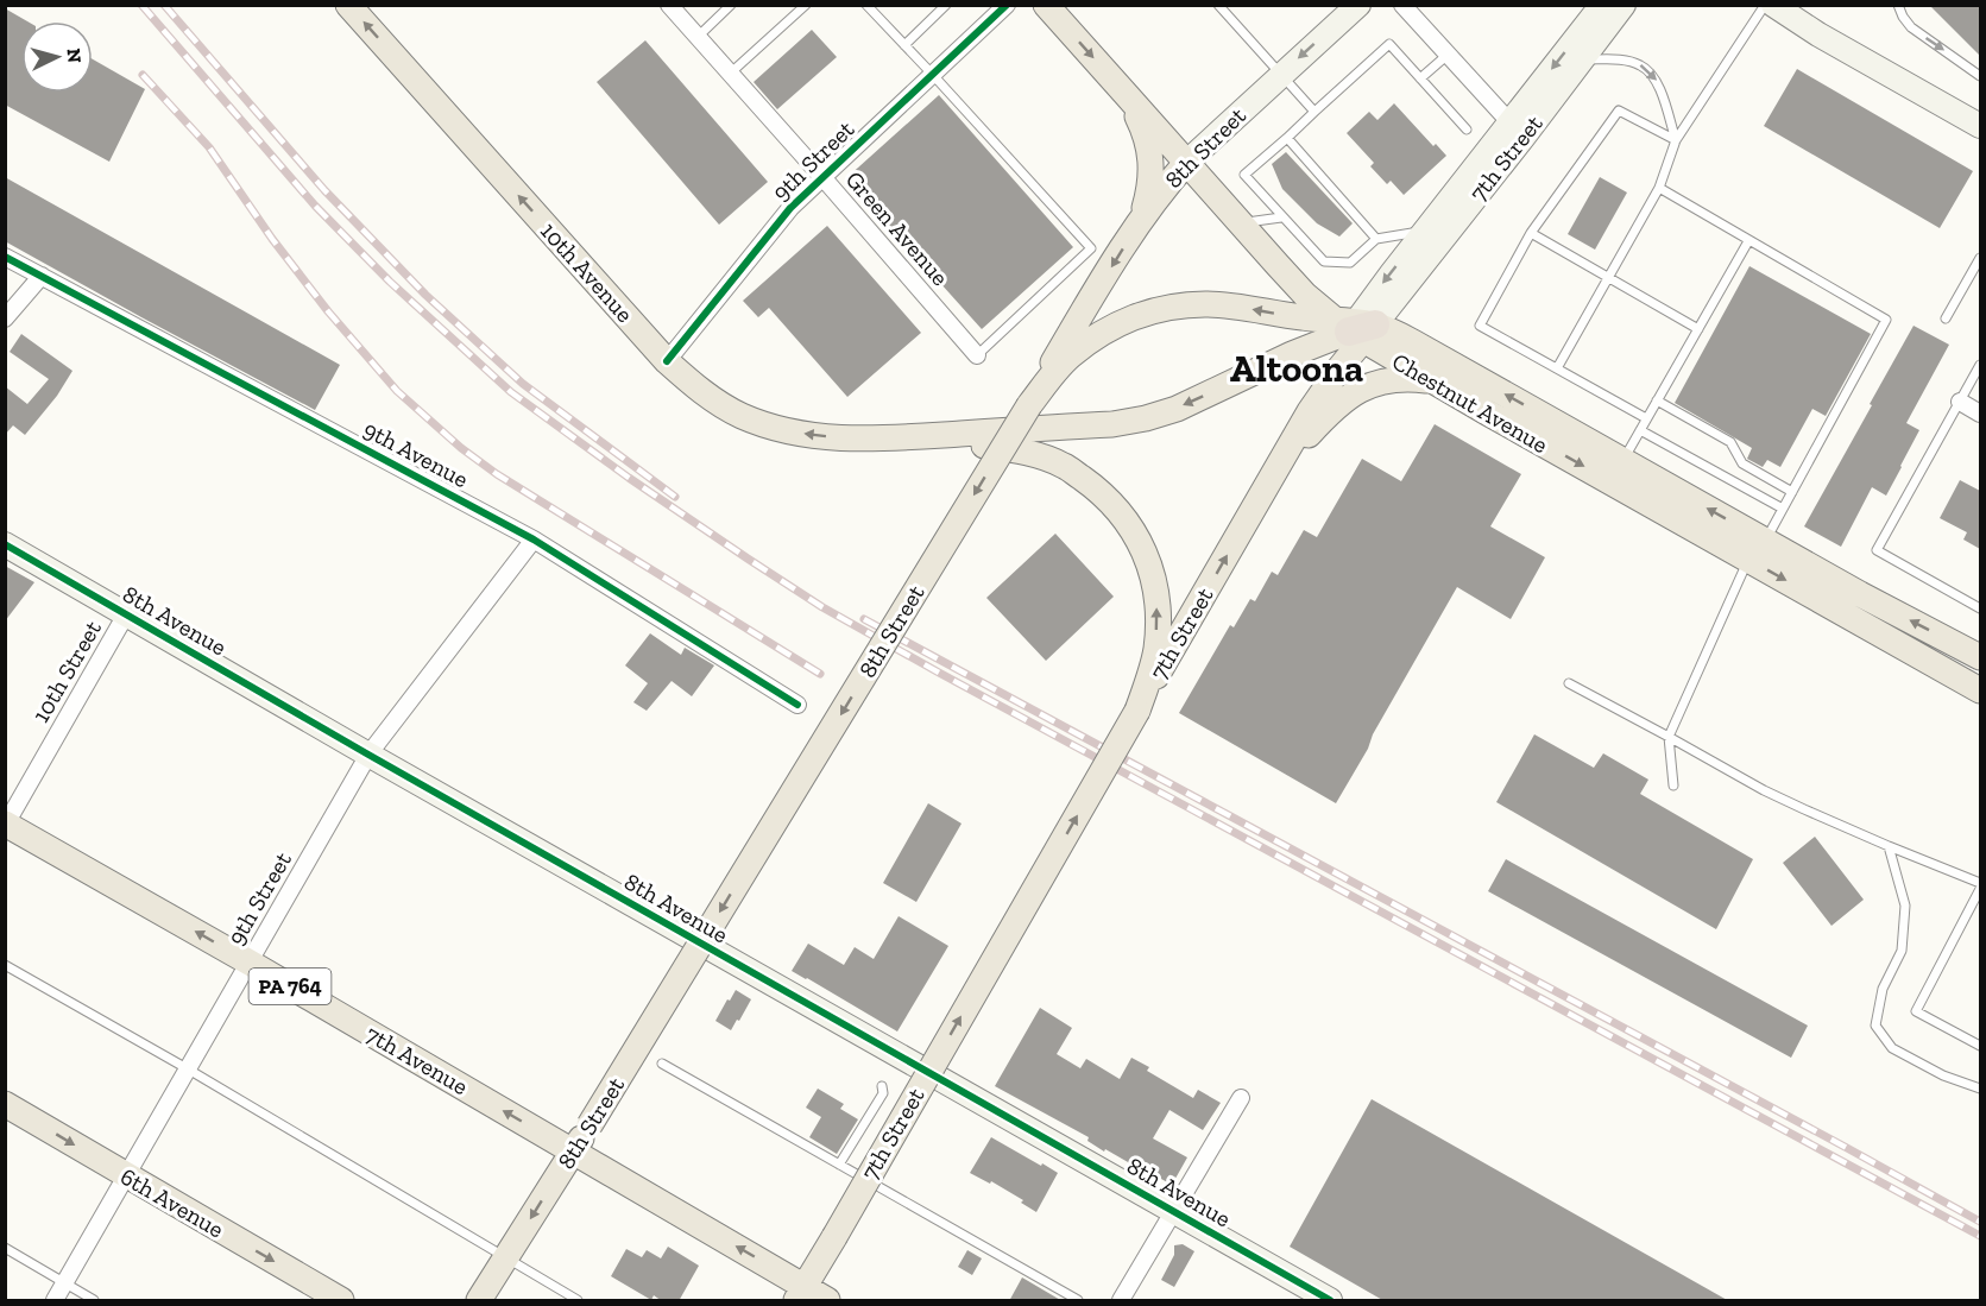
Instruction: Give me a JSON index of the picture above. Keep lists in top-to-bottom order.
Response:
{
  "streets": {
    "main road": [
      "8th Street",
      "7th Street",
      "10th Avenue",
      "Chestnut Avenue",
      "PA 764",
      "7th Avenue",
      "6th Avenue"
    ],
    "street": [
      "9th Street",
      "Green Avenue",
      "9th Avenue",
      "8th Avenue",
      "10th Street"
    ]
  },
  "crossings": [
    ["8th Street", "Chestnut Avenue"],
    ["8th Street", "7th Avenue"],
    ["7th Street", "Chestnut Avenue"],
    ["7th Street", "7th Avenue"],
    ["9th Street", "Green Avenue"],
    ["9th Street", "10th Avenue"],
    ["9th Street", "9th Avenue"],
    ["9th Street", "8th Avenue"],
    ["9th Street", "7th Avenue"],
    ["9th Street", "6th Avenue"],
    ["8th Avenue", "10th Street"],
    ["10th Street", "7th Avenue"]
  ],
  "one_way": [
    "8th Street",
    "10th Avenue",
    "7th Avenue",
    "6th Avenue"
  ],
  "districts": ["Altoona"],
  "north": "right"
}
